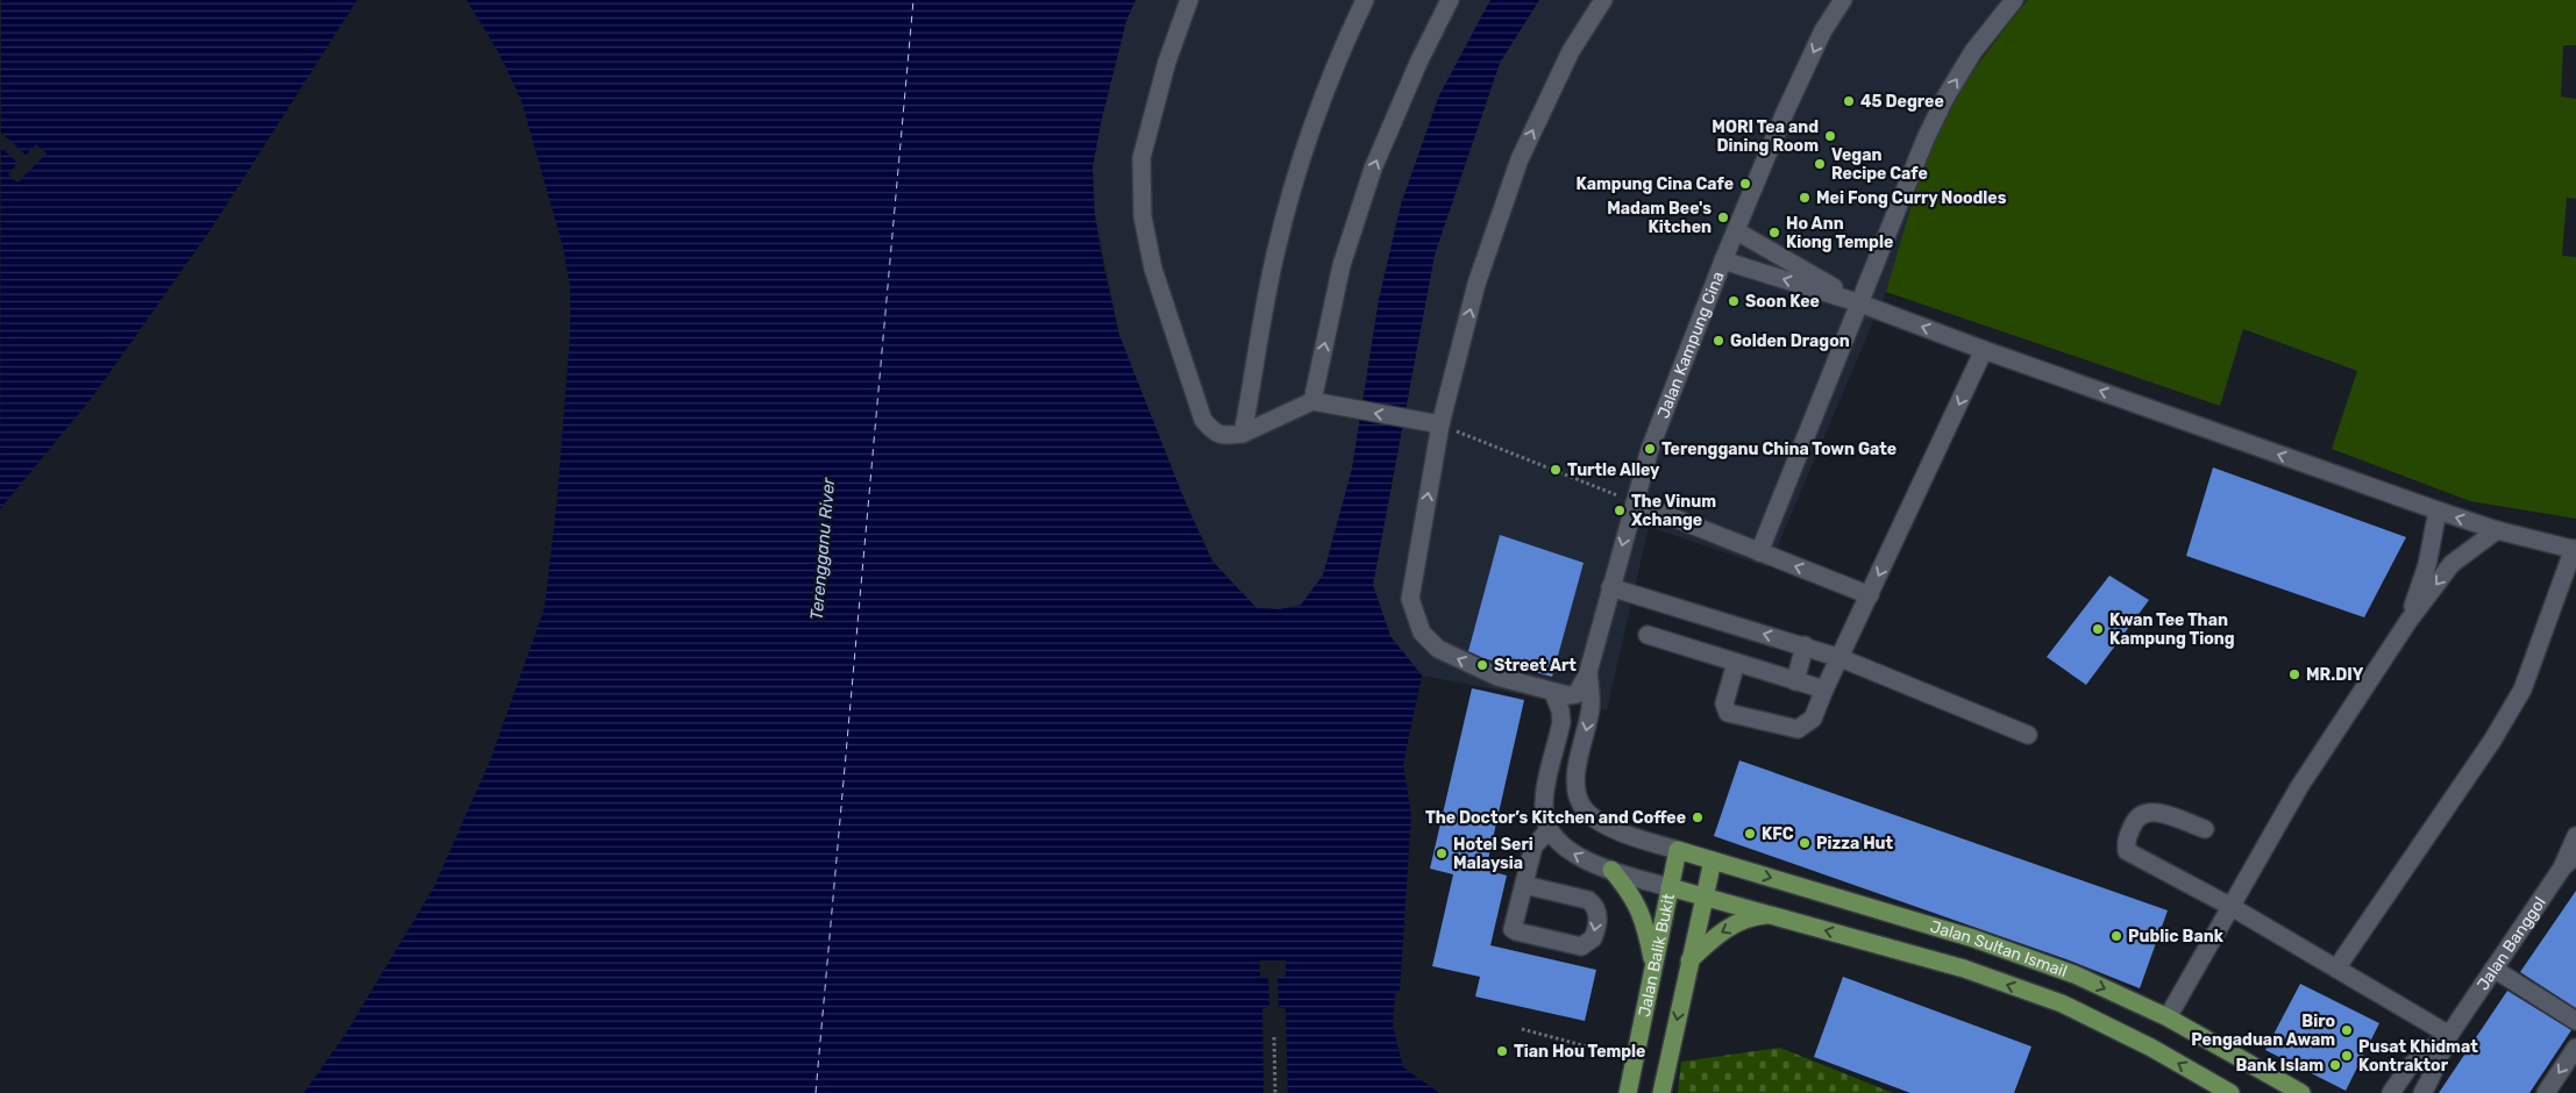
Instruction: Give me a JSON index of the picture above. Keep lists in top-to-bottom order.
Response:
{
  "streets": {
    "main road": ["Jalan Sultan Ismail", "Jalan Balik Bukit"],
    "street": ["Jalan Kampung Cina", "Jalan Banggol"]
  },
  "crossings": [
    ["Jalan Kampung Cina", "Jalan Sultan Ismail"],
    ["Jalan Kampung Cina", "Jalan Balik Bukit"],
    ["Jalan Sultan Ismail", "Jalan Balik Bukit"]
  ],
  "water": ["Terengganu River"],
  "places": [
    "45 Degree",
    "MORI Tea and Dining Room",
    "Vegan Recipe Cafe",
    "Kampung Cina Cafe",
    "Mei Fong Curry Noodles",
    "Madam Bee's Kitchen",
    "Ho Ann Kiong Temple",
    "Soon Kee",
    "Golden Dragon",
    "Terengganu China Town Gate",
    "Turtle Alley",
    "The Vinum Xchange",
    "Kwan Tee Than Kampung Tiong",
    "Street Art",
    "MR.DIY",
    "The Doctor’s Kitchen and Coffee",
    "KFC",
    "Pizza Hut",
    "Hotel Seri Malaysia",
    "Public Bank",
    "Biro Pengaduan Awam",
    "Tian Hou Temple",
    "Pusat Khidmat Kontraktor",
    "Bank Islam"
  ]
}
